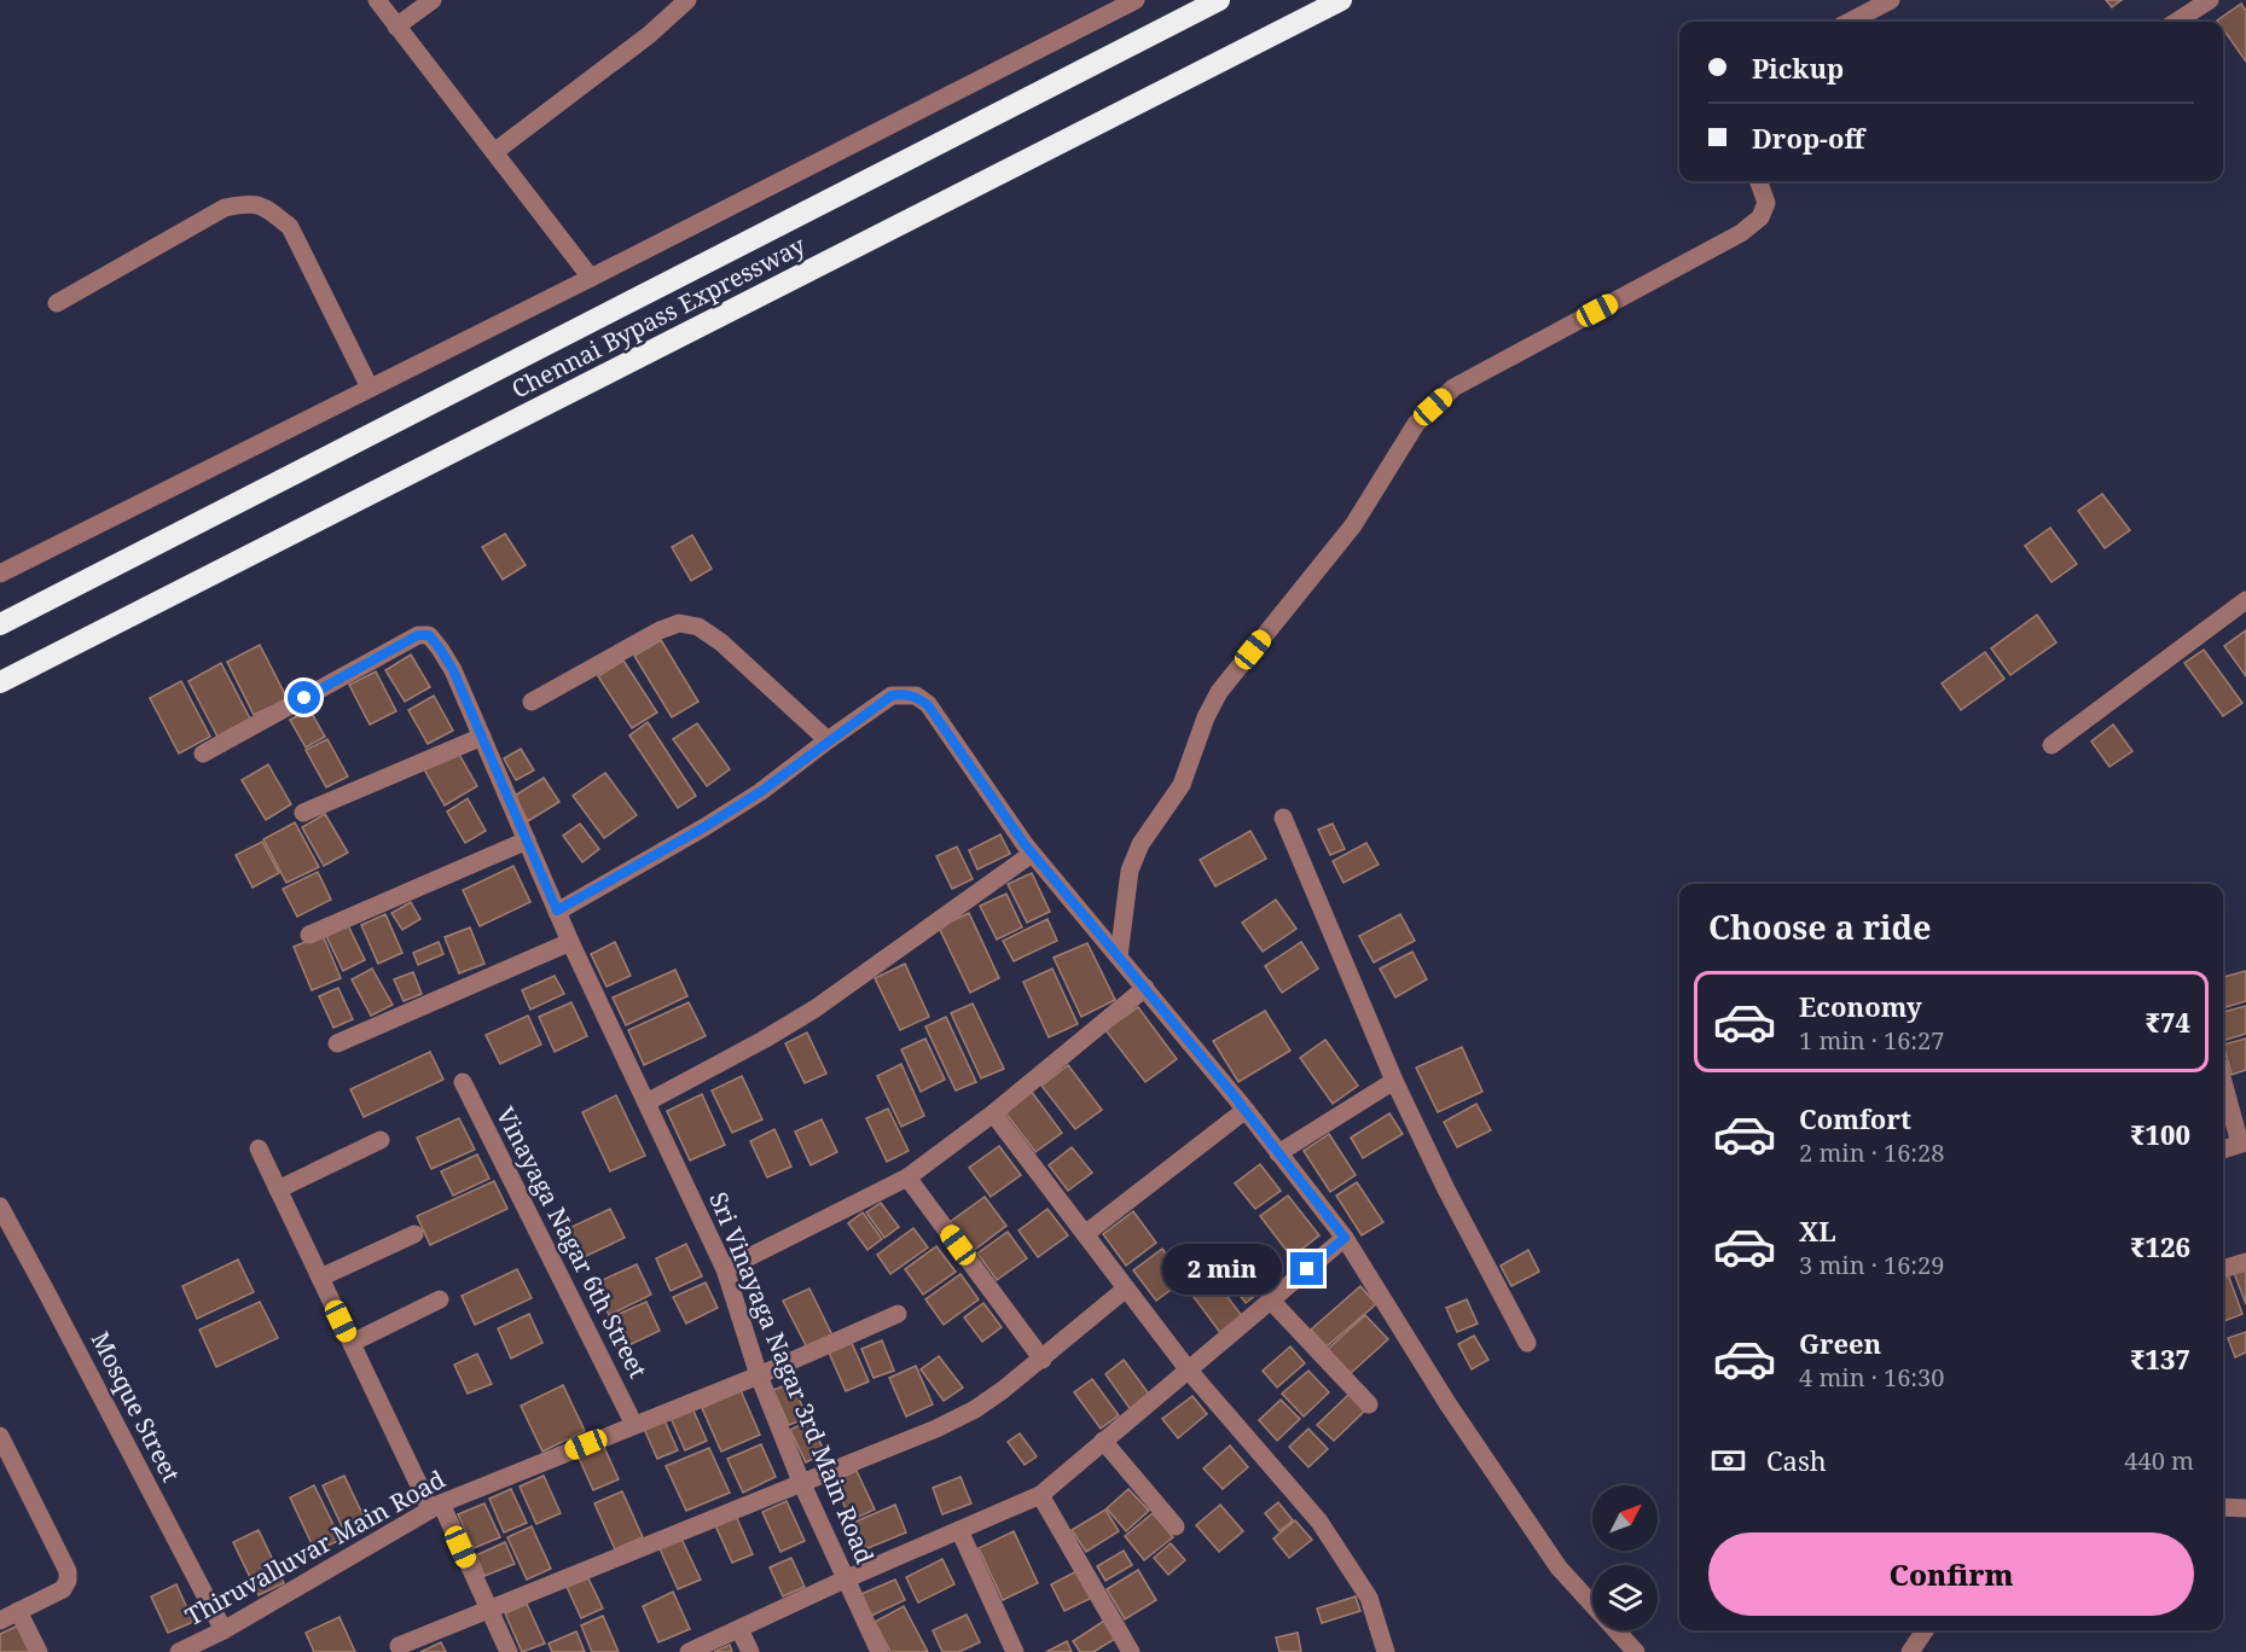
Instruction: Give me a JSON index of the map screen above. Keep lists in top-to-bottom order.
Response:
{
  "streets": {
    "highway": ["Chennai Bypass Expressway"],
    "street": [
      "Vinayaga Nagar 6th Street",
      "Sri Vinayaga Nagar 3rd Main Road",
      "Mosque Street",
      "Thiruvalluvar Main Road"
    ]
  },
  "crossings": [
    ["Vinayaga Nagar 6th Street", "Thiruvalluvar Main Road"],
    ["Sri Vinayaga Nagar 3rd Main Road", "Thiruvalluvar Main Road"],
    ["Mosque Street", "Thiruvalluvar Main Road"]
  ],
  "north": "top right",
  "page": {
    "banner": ["Pickup", "Drop-off"],
    "heading": "Choose a ride",
    "list": [
      {
        "name": "Economy",
        "note": "1 min · 16:27",
        "value": "₹74"
      },
      {
        "name": "Comfort",
        "note": "2 min · 16:28",
        "value": "₹100"
      },
      {
        "name": "XL",
        "note": "3 min · 16:29",
        "value": "₹126"
      },
      {
        "name": "Green",
        "note": "4 min · 16:30",
        "value": "₹137"
      }
    ],
    "bubble": "2 min",
    "pay": ["Cash", "440 m"],
    "buttons": "Confirm"
  }
}
